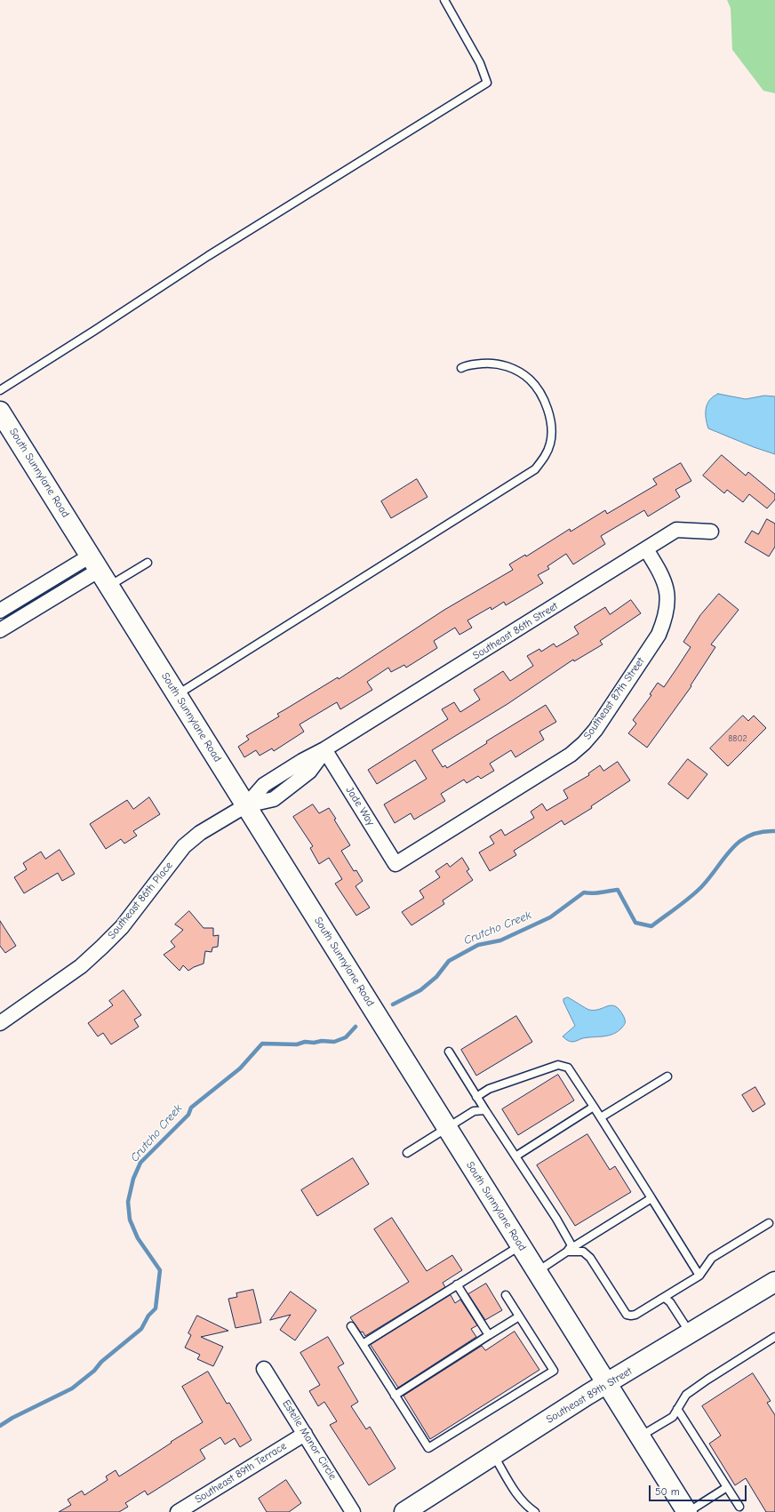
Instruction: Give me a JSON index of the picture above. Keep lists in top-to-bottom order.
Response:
{
  "streets": {
    "main road": ["South Sunnylane Road", "Southeast 89th Street"],
    "street": [
      "Southeast 86th Street",
      "Southeast 87th Street",
      "Jade Way",
      "Southeast 86th Place",
      "Estelle Manor Circle",
      "Southeast 89th Terrace"
    ]
  },
  "crossings": [
    ["South Sunnylane Road", "Southeast 86th Street"],
    ["South Sunnylane Road", "Southeast 86th Place"],
    ["South Sunnylane Road", "Southeast 89th Street"],
    ["Southeast 86th Street", "Southeast 87th Street"],
    ["Southeast 86th Street", "Jade Way"],
    ["Southeast 86th Street", "Southeast 86th Place"],
    ["Southeast 87th Street", "Jade Way"],
    ["Estelle Manor Circle", "Southeast 89th Terrace"]
  ],
  "water": ["Crutcho Creek"],
  "house_numbers": ["8802"],
  "scale_bar": "50 m"
}
